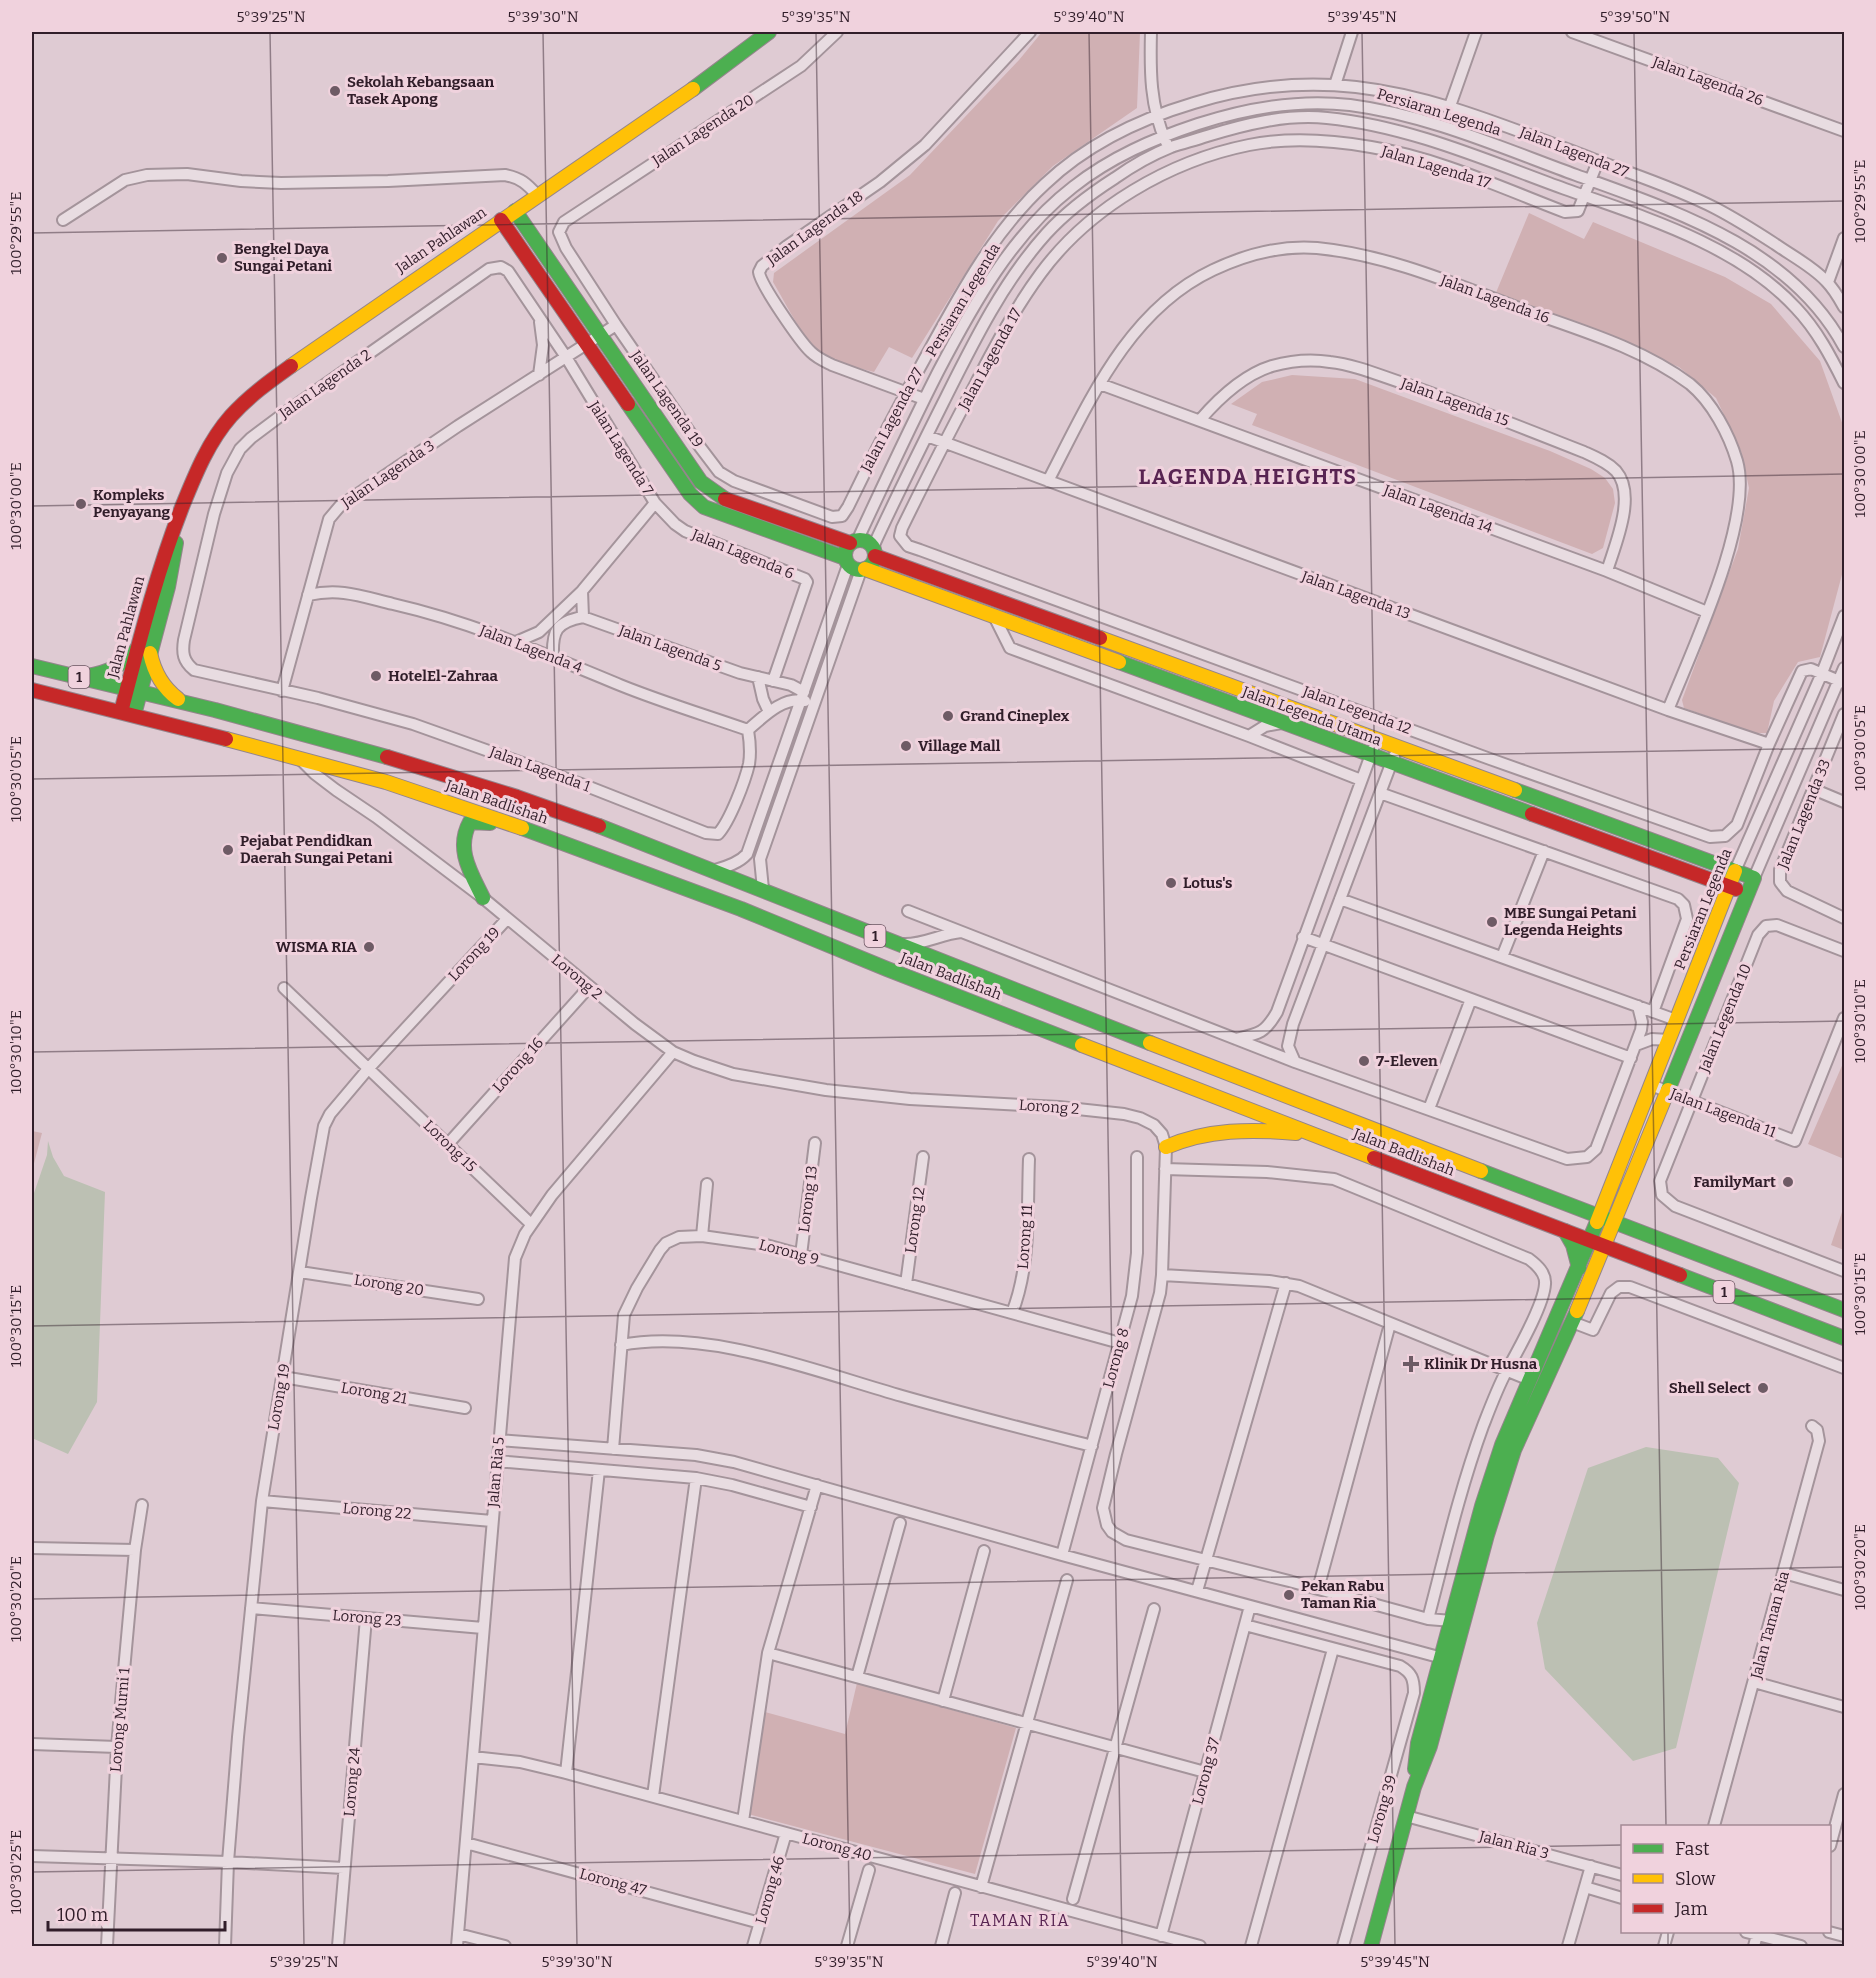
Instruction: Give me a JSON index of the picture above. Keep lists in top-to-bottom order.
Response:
{
  "streets": {
    "street": [
      "Jalan Lagenda 26",
      "Persiaran Legenda",
      "Jalan Lagenda 20",
      "Jalan Lagenda 27",
      "Jalan Lagenda 17",
      "Jalan Lagenda 18",
      "Jalan Pahlawan",
      "Jalan Lagenda 16",
      "Jalan Lagenda 2",
      "Jalan Lagenda 19",
      "Jalan Lagenda 15",
      "Jalan Lagenda 7",
      "Jalan Lagenda 3",
      "Jalan Lagenda 14",
      "Jalan Lagenda 6",
      "Jalan Lagenda 13",
      "Jalan Lagenda 5",
      "Jalan Lagenda 4",
      "1",
      "Jalan Legenda 12",
      "Jalan Legenda Utama",
      "Jalan Lagenda 1",
      "Jalan Badlishah",
      "Jalan Lagenda 33",
      "Lorong 19",
      "Lorong 2",
      "Jalan Legenda 10",
      "Lorong 16",
      "Jalan Lagenda 11",
      "Lorong 15",
      "Lorong 13",
      "Lorong 12",
      "Lorong 11",
      "Lorong 9",
      "Lorong 20",
      "Lorong 8",
      "Lorong 21",
      "Jalan Ria 5",
      "Lorong 22",
      "Lorong 23",
      "Jalan Taman Ria",
      "Lorong Murni 1",
      "Lorong 37",
      "Lorong 24",
      "Lorong 39",
      "Jalan Ria 3",
      "Lorong 40",
      "Lorong 47",
      "Lorong 46"
    ]
  },
  "crossings": [
    ["Persiaran Legenda", "Jalan Lagenda 17"],
    ["Persiaran Legenda", "Jalan Lagenda 18"],
    ["Persiaran Legenda", "Jalan Lagenda 13"],
    ["Persiaran Legenda", "Jalan Legenda 12"],
    ["Persiaran Legenda", "Jalan Legenda Utama"],
    ["Persiaran Legenda", "Jalan Badlishah"],
    ["Persiaran Legenda", "Jalan Lagenda 11"],
    ["Jalan Lagenda 20", "Jalan Lagenda 19"],
    ["Jalan Lagenda 27", "Jalan Lagenda 17"],
    ["Jalan Lagenda 27", "Jalan Lagenda 18"],
    ["Jalan Lagenda 27", "Jalan Lagenda 19"],
    ["Jalan Lagenda 17", "Jalan Lagenda 13"],
    ["Jalan Lagenda 17", "Jalan Legenda 12"],
    ["Jalan Pahlawan", "Jalan Legenda Utama"],
    ["Jalan Pahlawan", "Jalan Badlishah"],
    ["Jalan Lagenda 16", "Jalan Lagenda 14"],
    ["Jalan Lagenda 16", "Jalan Lagenda 13"],
    ["Jalan Lagenda 2", "Jalan Lagenda 7"],
    ["Jalan Lagenda 2", "Jalan Lagenda 3"],
    ["Jalan Lagenda 2", "Jalan Lagenda 1"],
    ["Jalan Lagenda 19", "Jalan Lagenda 3"],
    ["Jalan Lagenda 15", "Jalan Lagenda 14"],
    ["Jalan Lagenda 7", "Jalan Lagenda 3"],
    ["Jalan Lagenda 7", "Jalan Lagenda 6"],
    ["Jalan Lagenda 7", "Jalan Lagenda 4"],
    ["Jalan Lagenda 3", "Jalan Lagenda 4"],
    ["Jalan Lagenda 3", "Jalan Legenda Utama"],
    ["Jalan Lagenda 3", "Jalan Lagenda 1"],
    ["Jalan Lagenda 6", "Jalan Lagenda 5"],
    ["Jalan Lagenda 13", "Jalan Legenda 12"],
    ["Jalan Lagenda 4", "Jalan Lagenda 1"],
    ["Jalan Badlishah", "Lorong 2"],
    ["Lorong 19", "Lorong 2"],
    ["Lorong 19", "Lorong 15"],
    ["Lorong 19", "Lorong 20"],
    ["Lorong 19", "Lorong 21"],
    ["Lorong 19", "Lorong 22"],
    ["Lorong 19", "Lorong 23"],
    ["Lorong 2", "Lorong 16"],
    ["Lorong 2", "Jalan Ria 5"],
    ["Jalan Legenda 10", "Jalan Lagenda 11"],
    ["Lorong 16", "Lorong 15"],
    ["Lorong 15", "Jalan Ria 5"],
    ["Lorong 13", "Lorong 9"],
    ["Lorong 12", "Lorong 9"],
    ["Lorong 11", "Lorong 9"],
    ["Lorong 9", "Lorong 8"],
    ["Jalan Ria 5", "Lorong 22"],
    ["Jalan Ria 5", "Lorong 23"],
    ["Jalan Ria 5", "Lorong 40"],
    ["Jalan Ria 5", "Lorong 47"],
    ["Lorong 23", "Lorong 24"],
    ["Lorong 37", "Lorong 40"],
    ["Lorong 40", "Lorong 46"],
    ["Lorong 47", "Lorong 46"]
  ],
  "districts": ["LAGENDA HEIGHTS", "TAMAN RIA"],
  "places": {
    "other": [
      "Sekolah Kebangsaan Tasek Apong",
      "Bengkel Daya Sungai Petani",
      "Kompleks Penyayang",
      "HotelEl-Zahraa",
      "Grand Cineplex",
      "Village Mall",
      "Pejabat Pendidkan Daerah Sungai Petani",
      "Lotus's",
      "MBE Sungai Petani Legenda Heights",
      "WISMA RIA",
      "7-Eleven",
      "FamilyMart",
      "Shell Select",
      "Pekan Rabu Taman Ria"
    ],
    "health": ["Klinik Dr Husna"]
  },
  "legend": ["Fast", "Slow", "Jam"],
  "scale_bar": "100 m",
  "coordinates": [
    "5°39'25\"N",
    "5°39'30\"N",
    "5°39'35\"N",
    "5°39'40\"N",
    "5°39'45\"N",
    "5°39'50\"N",
    "100°29'55\"E",
    "100°30'00\"E",
    "100°30'05\"E",
    "100°30'10\"E",
    "100°30'15\"E",
    "100°30'20\"E",
    "100°30'25\"E"
  ]
}
